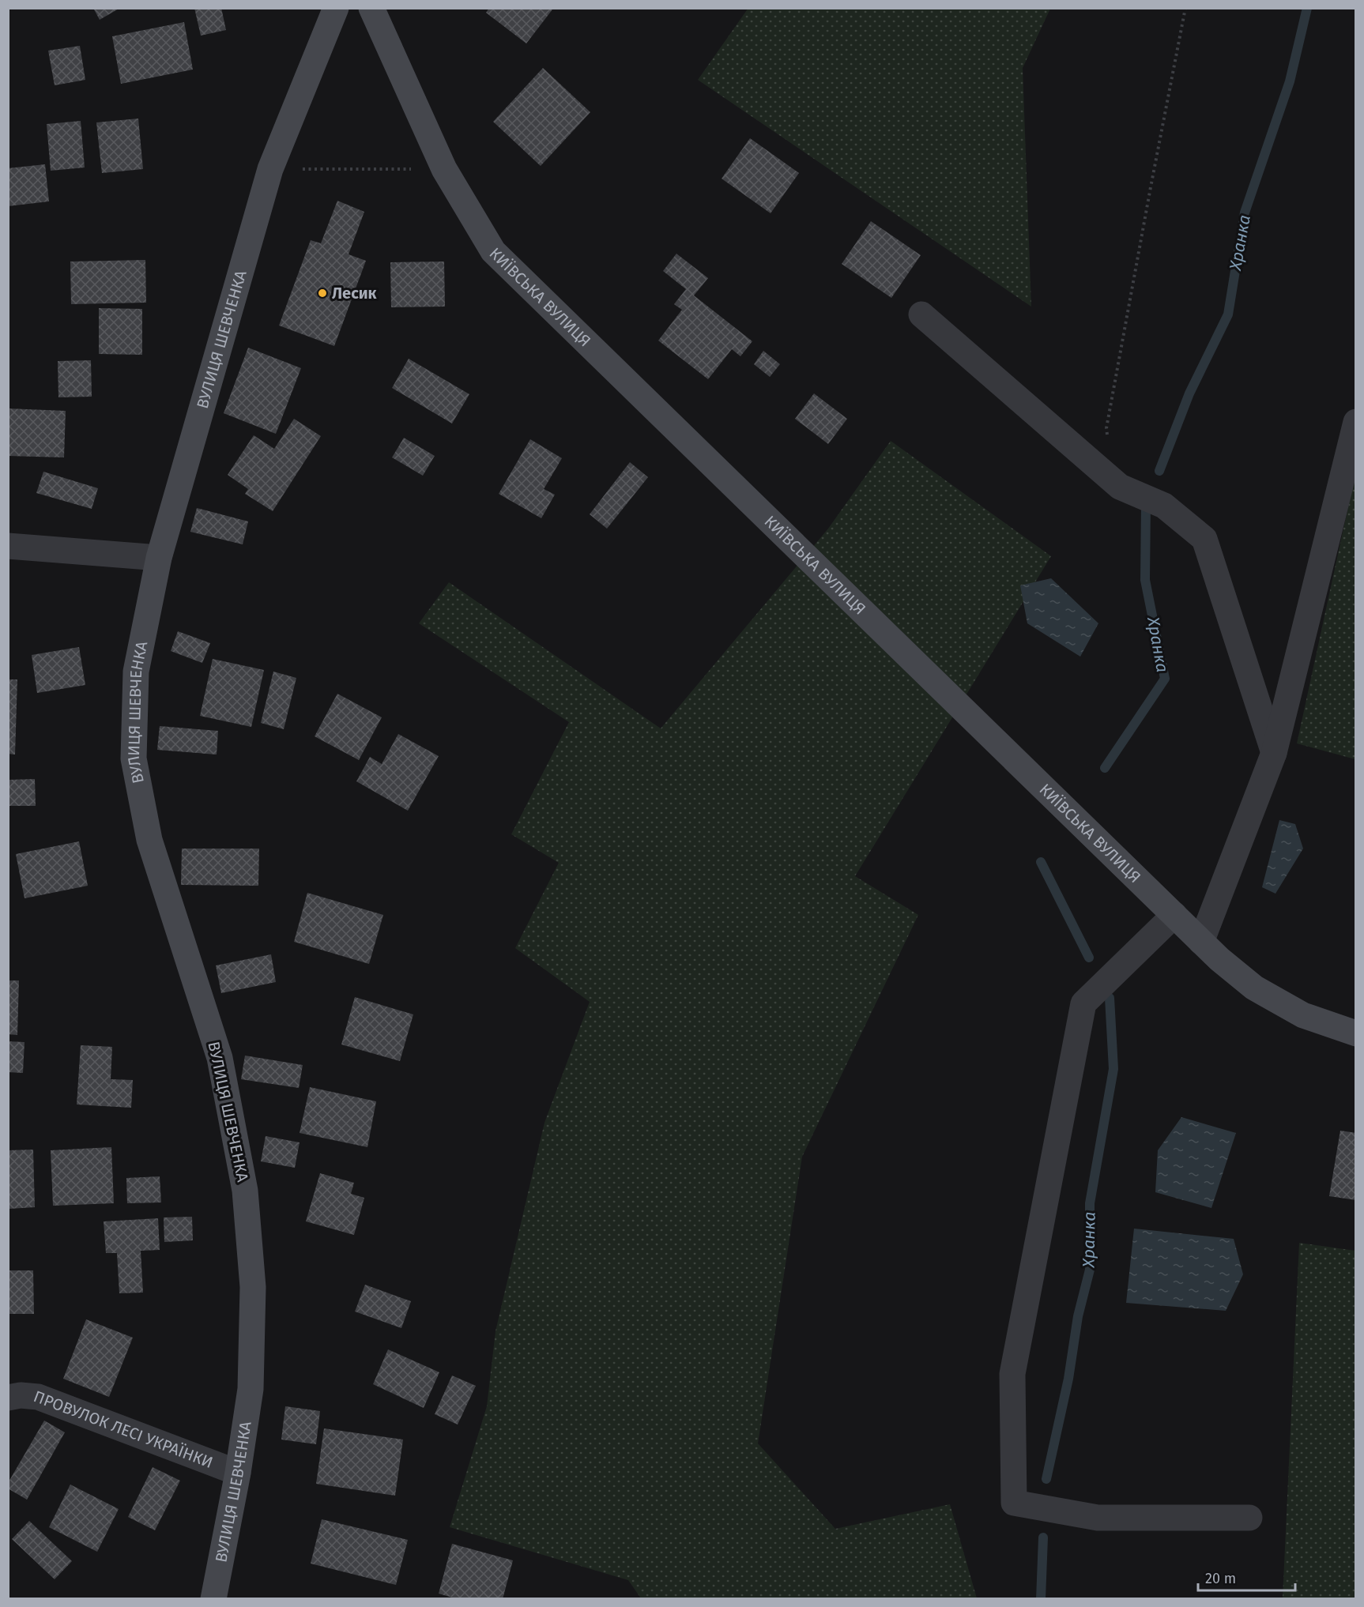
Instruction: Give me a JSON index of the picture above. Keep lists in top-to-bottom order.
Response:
{
  "streets": {
    "main road": ["КИЇВСЬКА ВУЛИЦЯ", "ВУЛИЦЯ ШЕВЧЕНКА"],
    "street": ["ПРОВУЛОК ЛЕСІ УКРАЇНКИ"]
  },
  "crossings": [
    ["ВУЛИЦЯ ШЕВЧЕНКА", "ПРОВУЛОК ЛЕСІ УКРАЇНКИ"]
  ],
  "water": ["Хранка"],
  "places": ["Лесик"],
  "scale_bar": "20 m"
}
